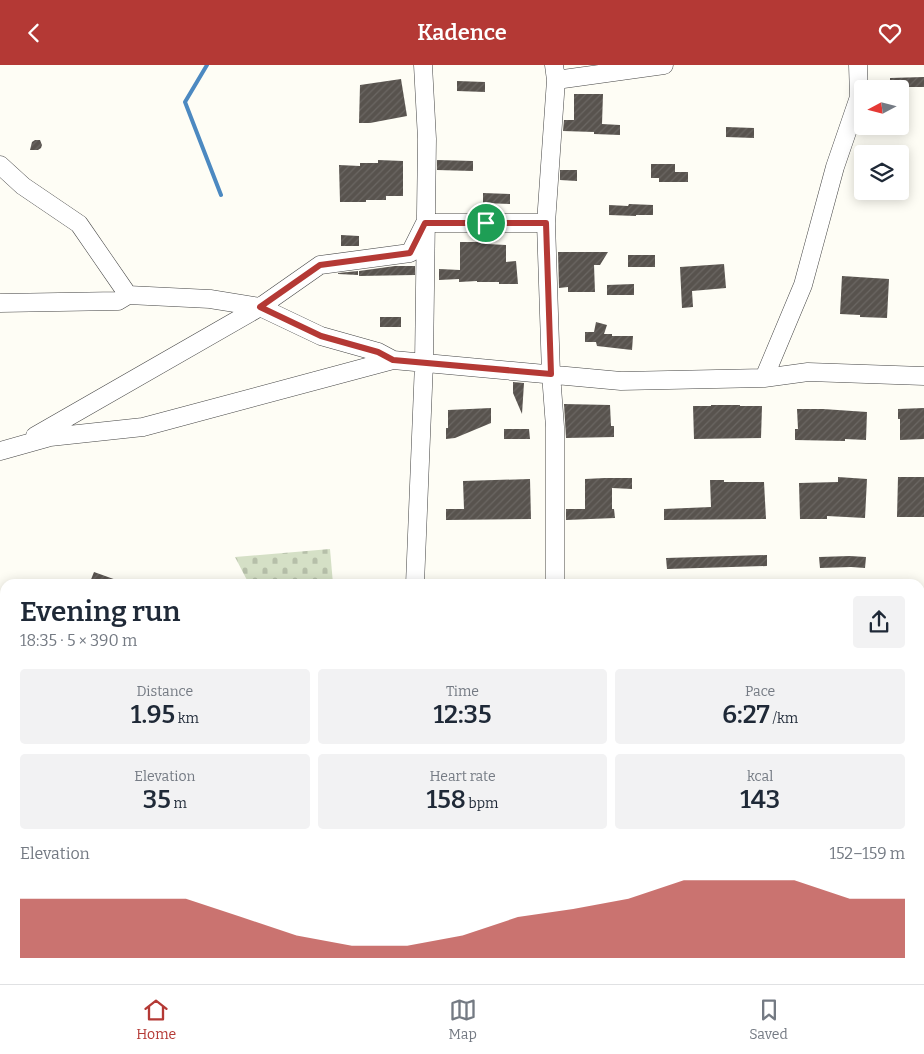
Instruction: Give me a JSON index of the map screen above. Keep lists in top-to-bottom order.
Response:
{
  "north": "left",
  "page": {
    "header": "Kadence",
    "heading": ["Evening run", "18:35 · 5 × 390 m"],
    "stats": [
      ["Distance", "1.95 km"],
      ["Time", "12:35"],
      ["Pace", "6:27 /km"],
      ["Elevation", "35 m"],
      ["Heart rate", "158 bpm"],
      ["kcal", "143"]
    ],
    "chart": ["Elevation", "152–159 m"],
    "tabs": ["Home", "Map", "Saved"]
  }
}
